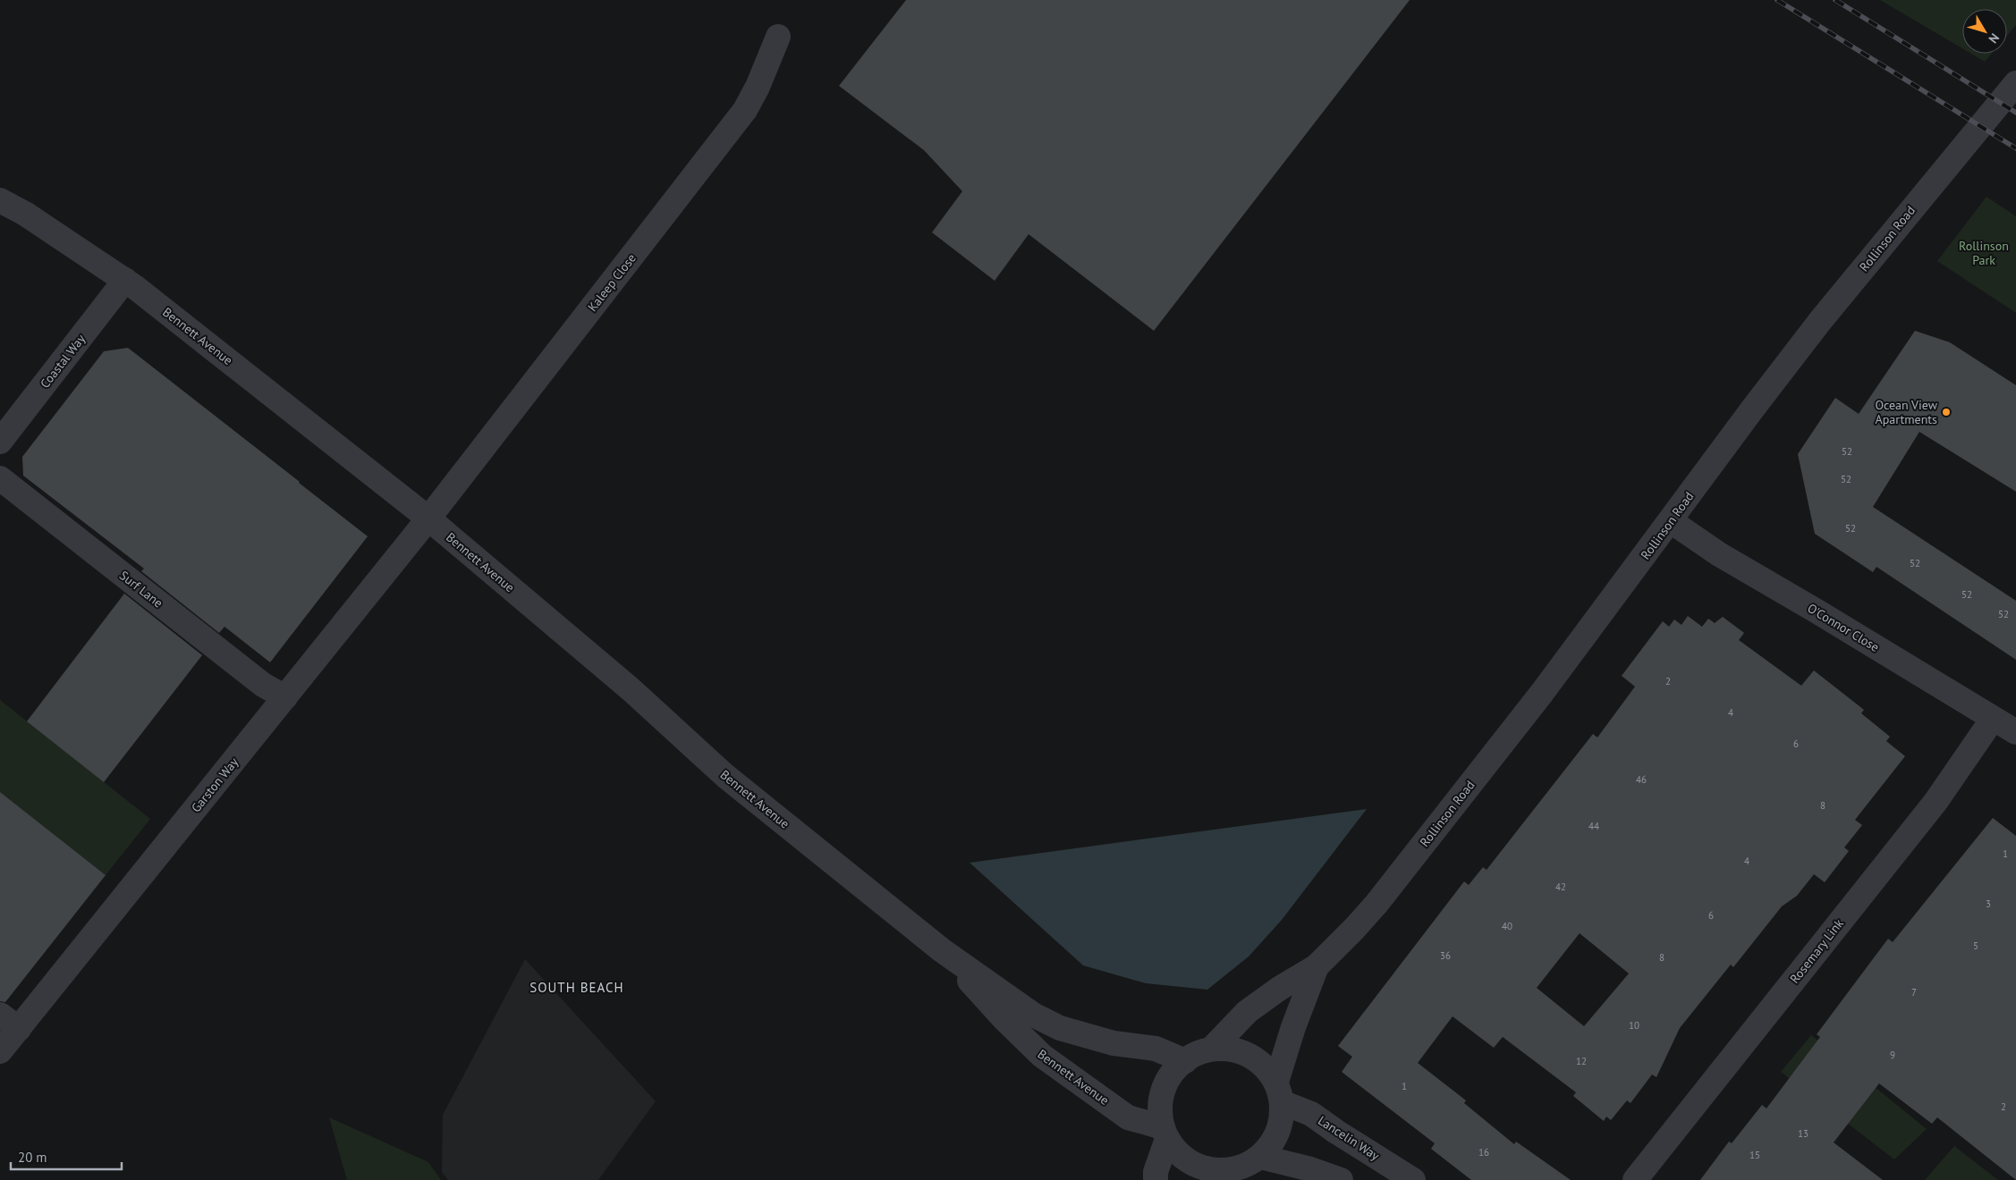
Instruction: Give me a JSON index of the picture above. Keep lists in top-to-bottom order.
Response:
{
  "streets": {
    "street": [
      "Rollinson Road",
      "Kaleep Close",
      "Bennett Avenue",
      "Coastal Way",
      "Surf Lane",
      "O'Connor Close",
      "Garston Way",
      "Rosemary Link",
      "Lancelin Way"
    ]
  },
  "crossings": [
    ["Rollinson Road", "Bennett Avenue"],
    ["Rollinson Road", "O'Connor Close"],
    ["Rollinson Road", "Lancelin Way"],
    ["Kaleep Close", "Bennett Avenue"],
    ["Kaleep Close", "Garston Way"],
    ["Bennett Avenue", "Coastal Way"],
    ["Bennett Avenue", "Garston Way"],
    ["Bennett Avenue", "Lancelin Way"],
    ["Surf Lane", "Garston Way"],
    ["O'Connor Close", "Rosemary Link"]
  ],
  "districts": ["SOUTH BEACH"],
  "parks": ["Rollinson Park"],
  "places": ["Ocean View Apartments"],
  "house_numbers": [
    "52",
    "52",
    "52",
    "52",
    "52",
    "52",
    "2",
    "4",
    "6",
    "46",
    "8",
    "44",
    "1",
    "4",
    "42",
    "3",
    "6",
    "40",
    "5",
    "36",
    "8",
    "7",
    "10",
    "9",
    "12",
    "1",
    "2",
    "13",
    "16",
    "15"
  ],
  "scale_bar": "20 m",
  "north": "bottom right"
}
